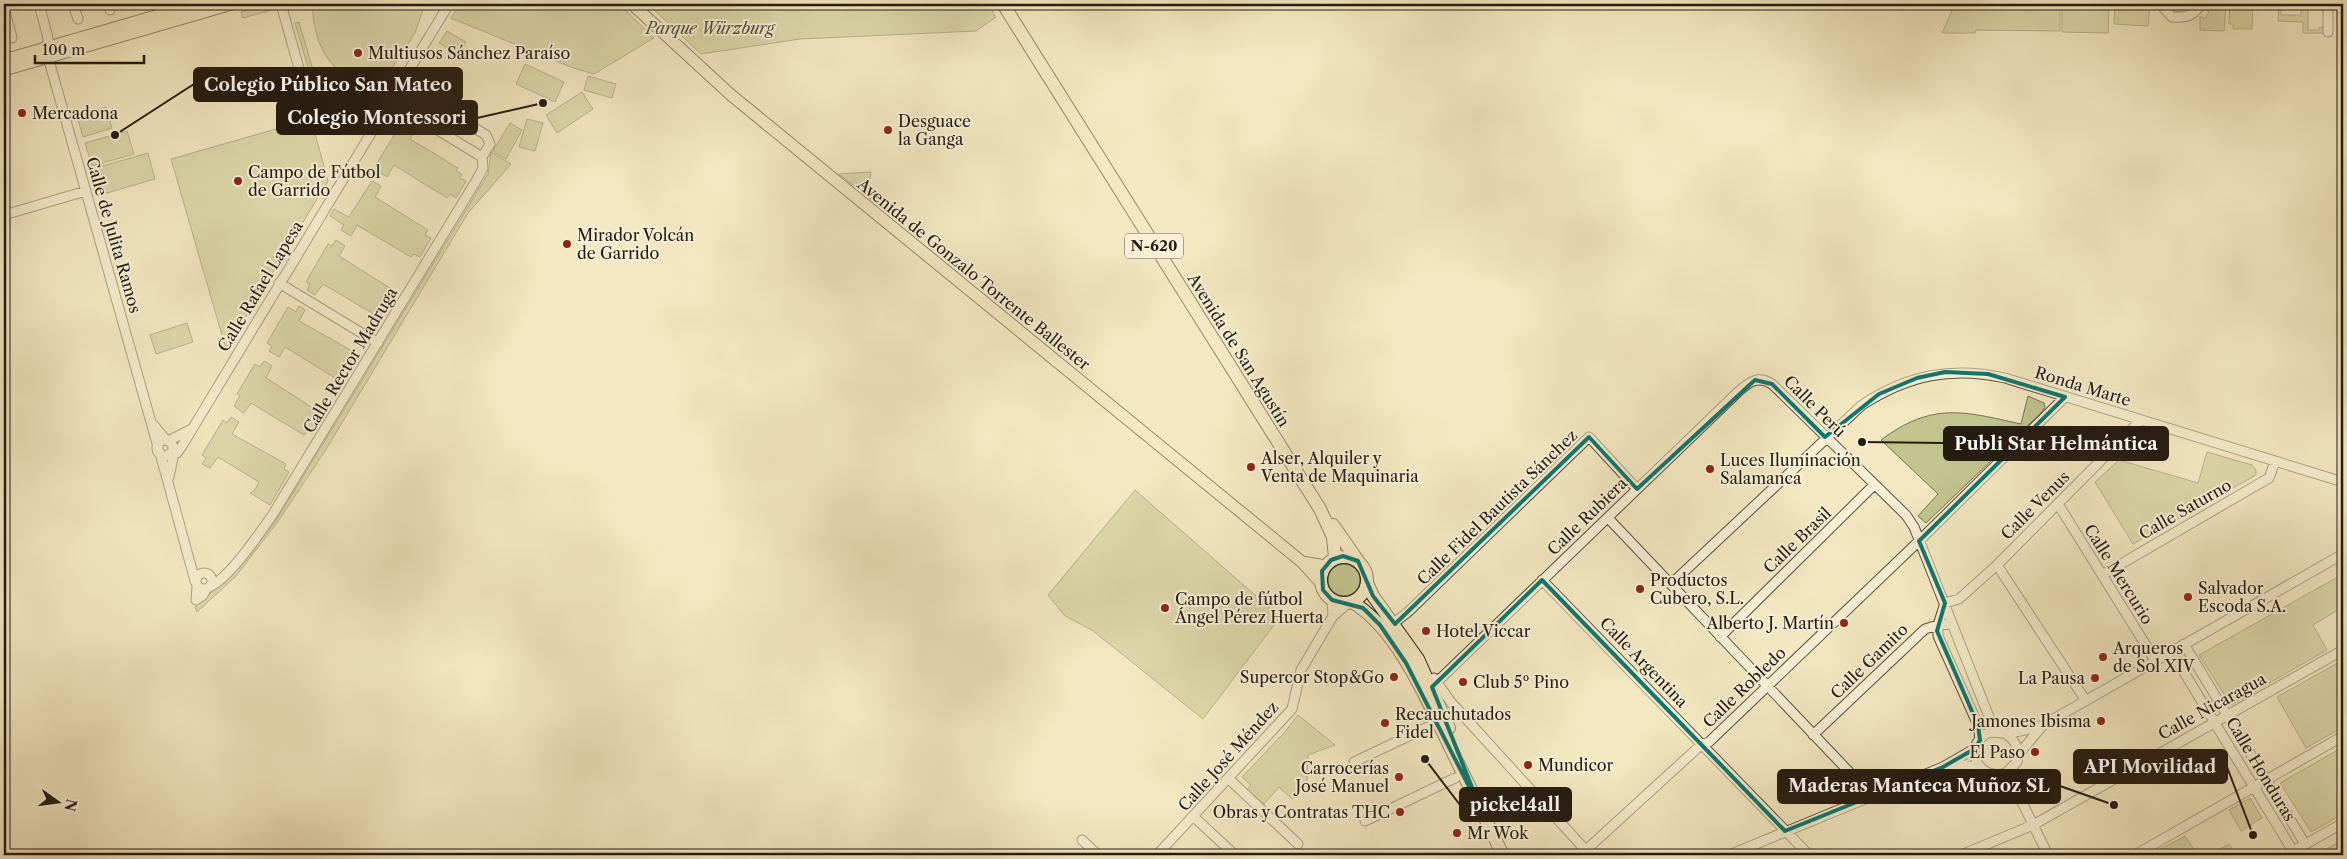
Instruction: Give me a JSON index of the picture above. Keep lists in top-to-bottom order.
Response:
{
  "streets": {
    "highway": ["N-620", "Avenida de San Agustín"],
    "main road": ["Avenida de Gonzalo Torrente Ballester"],
    "street": [
      "Calle de Julita Ramos",
      "Calle Rafael Lapesa",
      "Calle Rector Madruga",
      "Ronda Marte",
      "Calle Perú",
      "Calle Venus",
      "Calle Fidel Bautista Sánchez",
      "Calle Saturno",
      "Calle Rubiera",
      "Calle Brasil",
      "Calle Mercurio",
      "Calle Gamito",
      "Calle Argentina",
      "Calle Robledo",
      "Calle Nicaragua",
      "Calle José Méndez",
      "Calle Honduras"
    ]
  },
  "crossings": [
    ["Calle de Julita Ramos", "Calle Rafael Lapesa"],
    ["Calle de Julita Ramos", "Calle Rector Madruga"],
    ["N-620", "Avenida de Gonzalo Torrente Ballester"],
    ["N-620", "Avenida de San Agustín"],
    ["N-620", "Calle José Méndez"],
    ["Avenida de Gonzalo Torrente Ballester", "Avenida de San Agustín"],
    ["Avenida de Gonzalo Torrente Ballester", "Calle José Méndez"],
    ["Calle Rafael Lapesa", "Calle Rector Madruga"],
    ["Avenida de San Agustín", "Calle José Méndez"],
    ["Ronda Marte", "Calle Perú"],
    ["Ronda Marte", "Calle Venus"],
    ["Ronda Marte", "Calle Saturno"],
    ["Ronda Marte", "Calle Robledo"],
    ["Calle Perú", "Calle Venus"],
    ["Calle Perú", "Calle Rubiera"],
    ["Calle Perú", "Calle Brasil"],
    ["Calle Perú", "Calle Gamito"],
    ["Calle Perú", "Calle Robledo"],
    ["Calle Venus", "Calle Mercurio"],
    ["Calle Fidel Bautista Sánchez", "Calle Rubiera"],
    ["Calle Saturno", "Calle Mercurio"],
    ["Calle Rubiera", "Calle Argentina"],
    ["Calle Argentina", "Calle Robledo"],
    ["Calle Nicaragua", "Calle Honduras"]
  ],
  "parks": ["Parque Würzburg"],
  "places": [
    "Multiusos Sánchez Paraíso",
    "Colegio Montessori",
    "Mercadona",
    "Desguace la Ganga",
    "Colegio Público San Mateo",
    "Campo de Fútbol de Garrido",
    "Mirador Volcán de Garrido",
    "Publi Star Helmántica",
    "Alser, Alquiler y Venta de Maquinaria",
    "Luces Iluminación Salamanca",
    "Productos Cubero, S.L.",
    "Salvador Escoda S.A.",
    "Campo de fútbol Ángel Pérez Huerta",
    "Alberto J. Martín",
    "Hotel Viccar",
    "Arqueros de Sol XIV",
    "Supercor Stop&Go",
    "La Pausa",
    "Club 5º Pino",
    "Jamones Ibisma",
    "Recauchutados Fidel",
    "El Paso",
    "pickel4all",
    "Mundicor",
    "Carrocerías José Manuel",
    "Maderas Manteca Muñoz SL",
    "Obras y Contratas THC",
    "Mr Wok",
    "API Movilidad"
  ],
  "scale_bar": "100 m",
  "north": "right"
}
